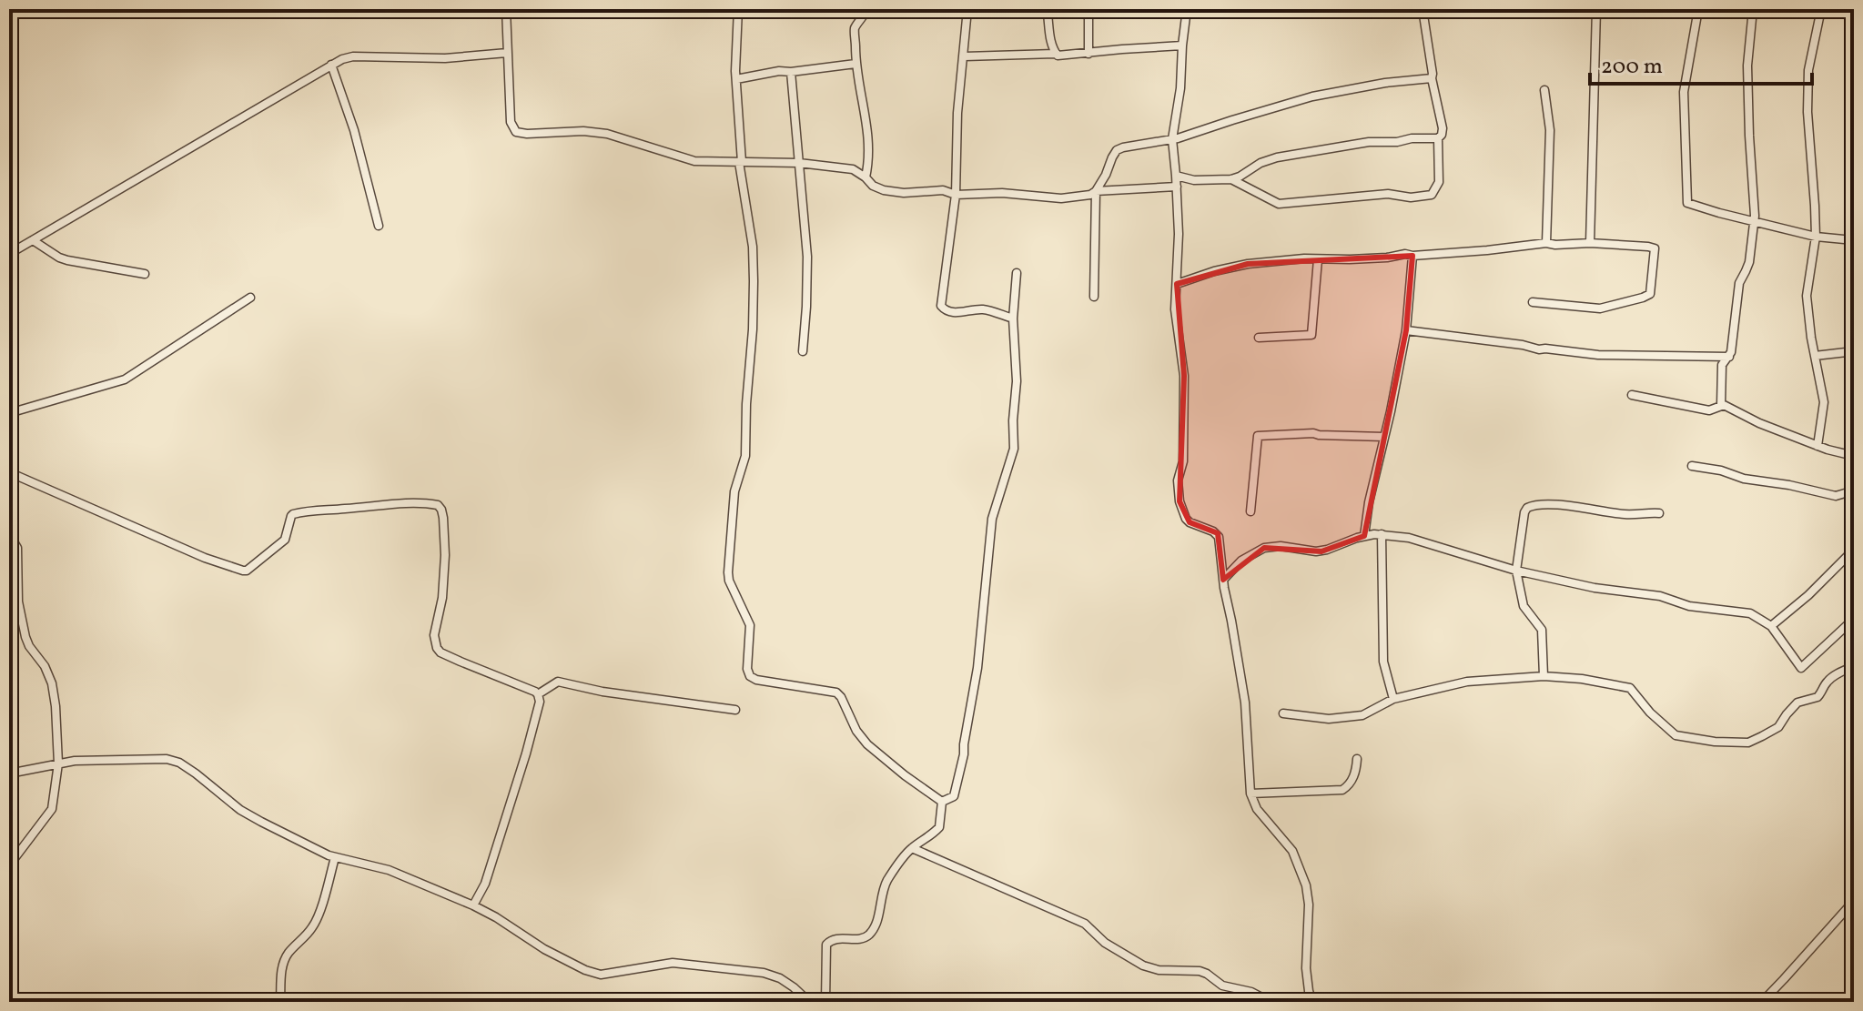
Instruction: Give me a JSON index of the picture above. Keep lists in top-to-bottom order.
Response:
{
  "scale_bar": "200 m"
}
